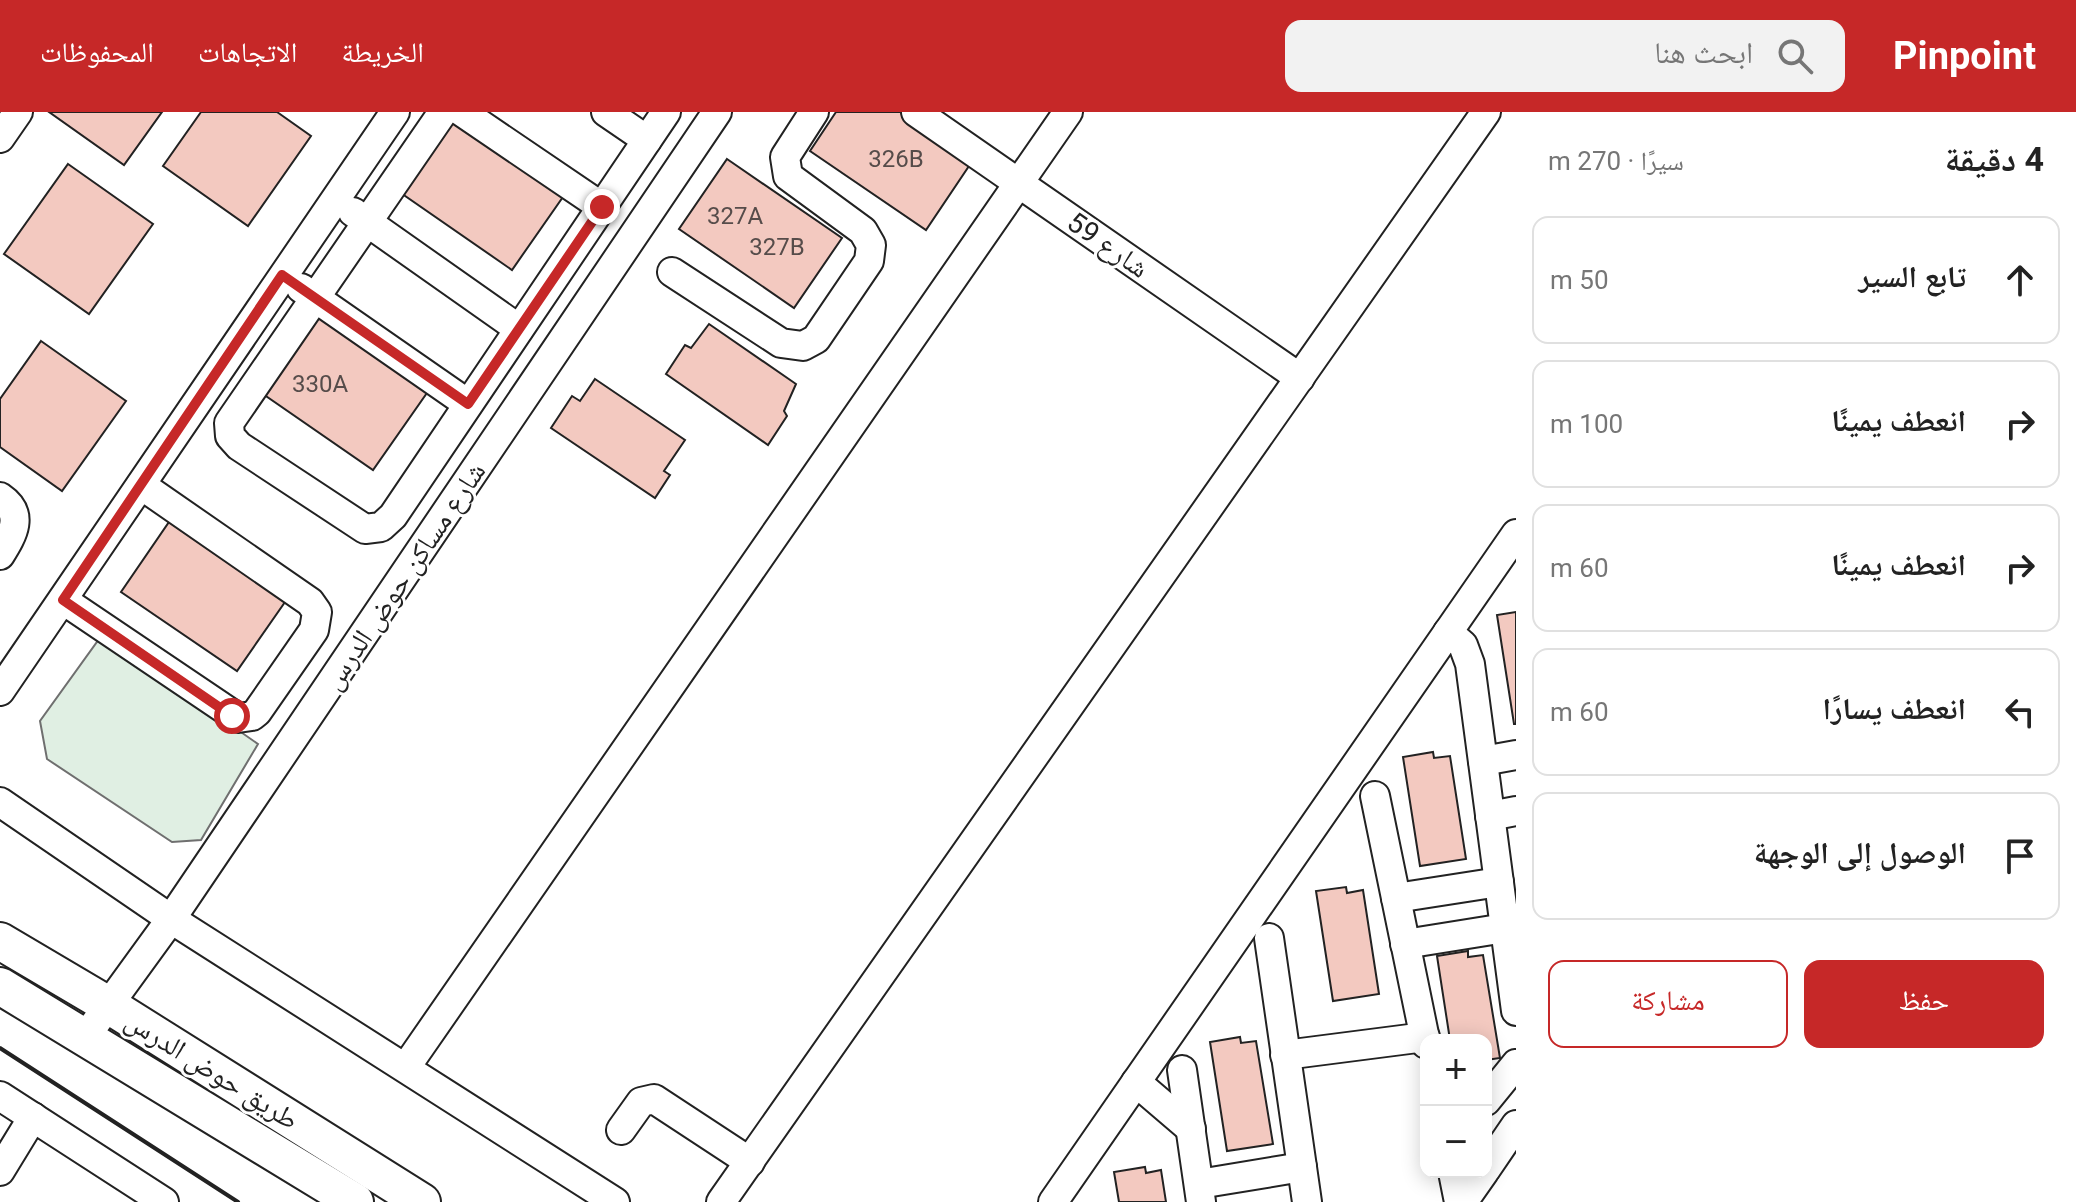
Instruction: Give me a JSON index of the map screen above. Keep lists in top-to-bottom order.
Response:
{
  "streets": {
    "main road": ["طريق حوض الدرس"],
    "street": ["شارع 59", "شارع مساكن حوض الدرس"]
  },
  "crossings": [
    ["شارع مساكن حوض الدرس", "طريق حوض الدرس"]
  ],
  "house_numbers": [
    "326B",
    "327A",
    "327B",
    "330A"
  ],
  "page": {
    "header": "Pinpoint",
    "search": "ابحث هنا",
    "nav": ["الخريطة", "الاتجاهات", "المحفوظات"],
    "heading": ["4 دقيقة", "سيرًا · 270 m"],
    "list": [
      ["تابع السير", "50 m"],
      ["انعطف يمينًا", "100 m"],
      ["انعطف يمينًا", "60 m"],
      ["انعطف يسارًا", "60 m"],
      "الوصول إلى الوجهة"
    ],
    "buttons": ["حفظ", "مشاركة"],
    "map_buttons": ["+", "−"]
  }
}
